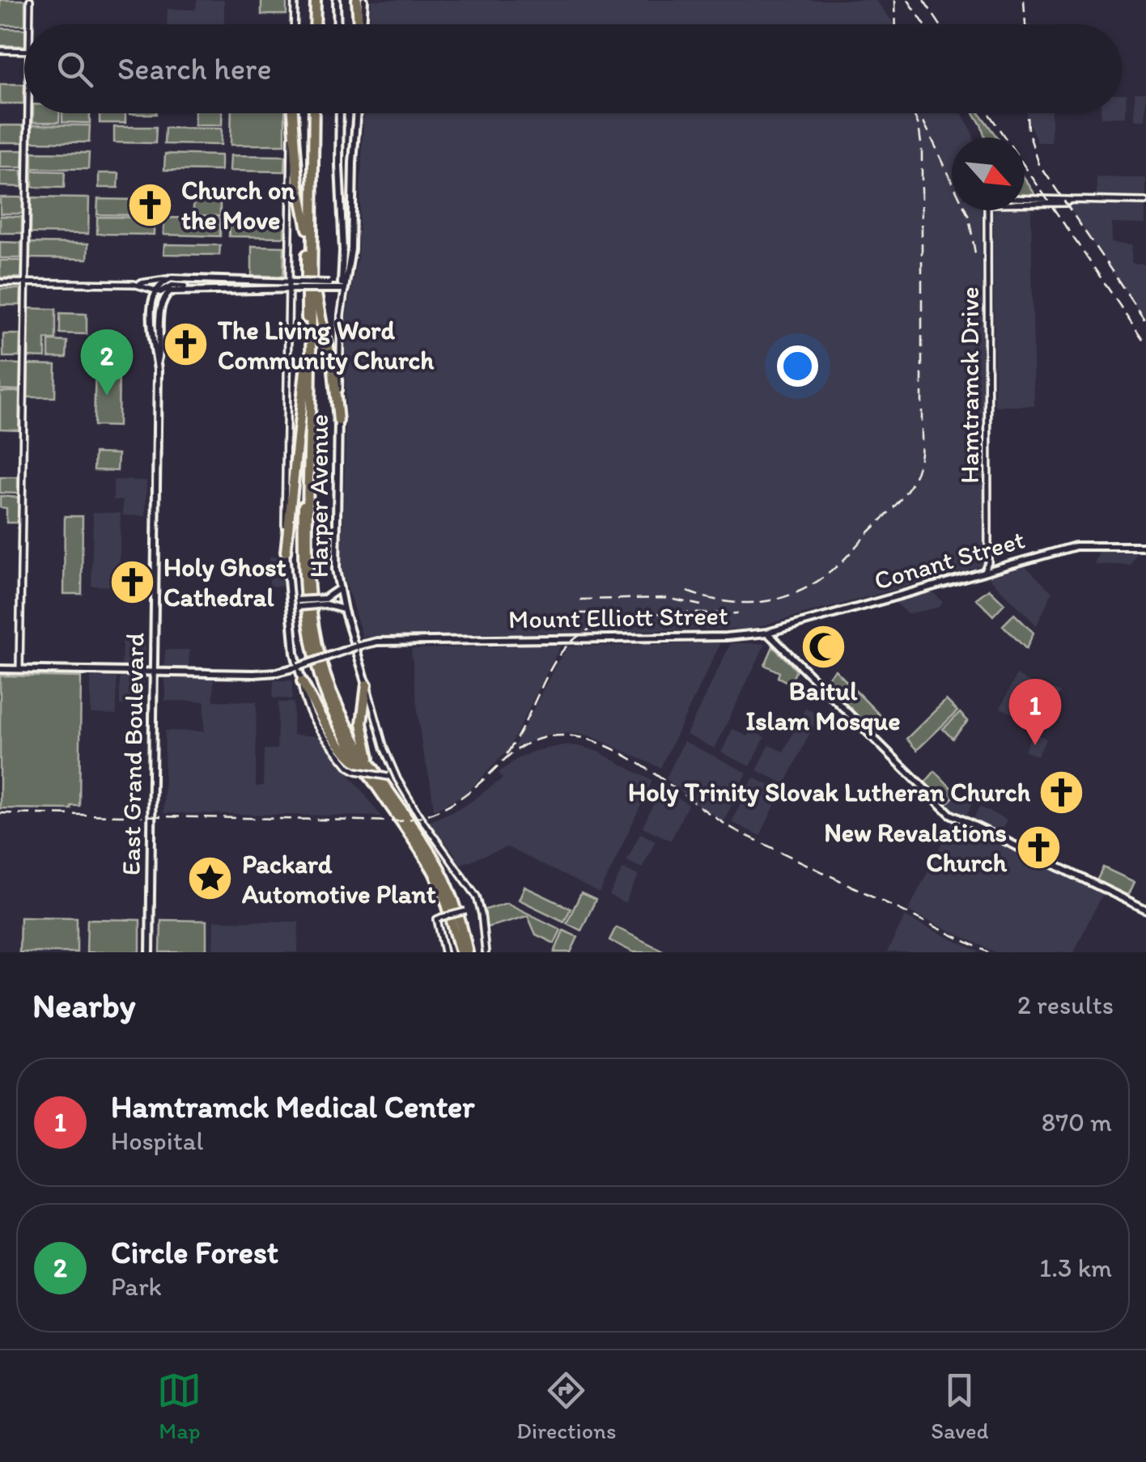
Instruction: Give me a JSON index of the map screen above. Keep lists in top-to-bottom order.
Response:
{
  "streets": {
    "main road": [
      "Harper Avenue",
      "Conant Street",
      "Mount Elliott Street",
      "East Grand Boulevard"
    ],
    "street": ["Hamtramck Drive"]
  },
  "crossings": [
    ["Hamtramck Drive", "Conant Street"],
    ["Harper Avenue", "Mount Elliott Street"],
    ["Conant Street", "Mount Elliott Street"],
    ["Mount Elliott Street", "East Grand Boulevard"]
  ],
  "places": {
    "church": [
      "Church on the Move",
      "The Living Word Community Church",
      "Holy Ghost Cathedral",
      "Holy Trinity Slovak Lutheran Church",
      "New Revalations Church"
    ],
    "mosque": ["Baitul Islam Mosque"],
    "place": ["Packard Automotive Plant"]
  },
  "north": "bottom right",
  "page": {
    "search": "Search here",
    "pins": ["2", "1"],
    "heading": ["Nearby", "2 results"],
    "list": [
      {
        "mark": "1",
        "name": "Hamtramck Medical Center",
        "note": "Hospital",
        "value": "870 m"
      },
      {
        "mark": "2",
        "name": "Circle Forest",
        "note": "Park",
        "value": "1.3 km"
      }
    ],
    "nav": ["Map", "Directions", "Saved"]
  }
}
